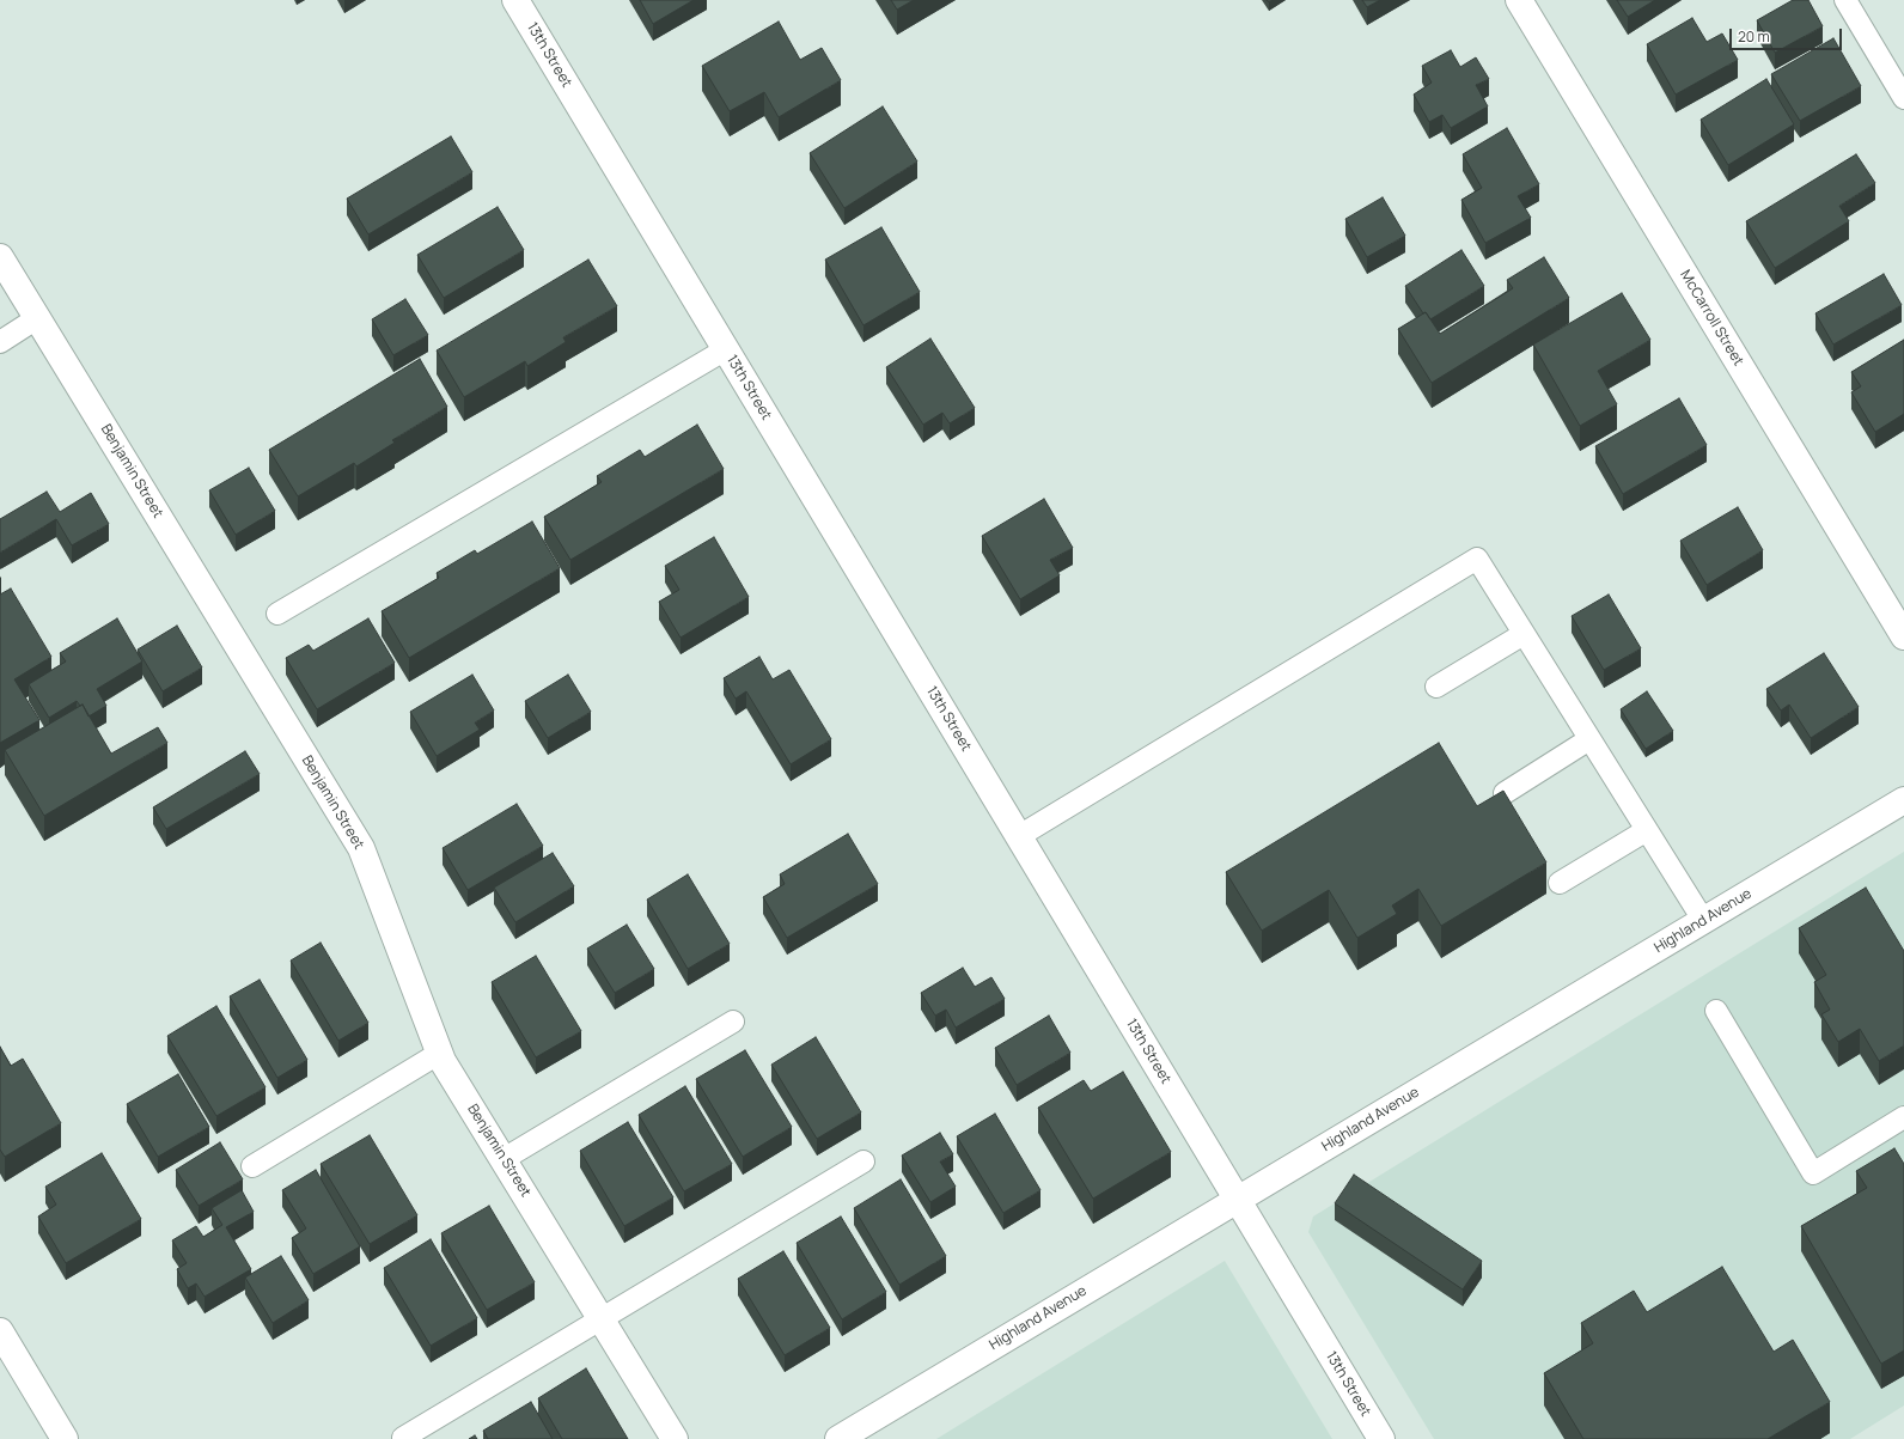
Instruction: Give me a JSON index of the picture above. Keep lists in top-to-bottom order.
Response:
{
  "streets": {
    "main road": [
      "13th Street",
      "McCarroll Street",
      "Benjamin Street",
      "Highland Avenue"
    ]
  },
  "crossings": [
    ["13th Street", "Highland Avenue"]
  ],
  "scale_bar": "20 m"
}
